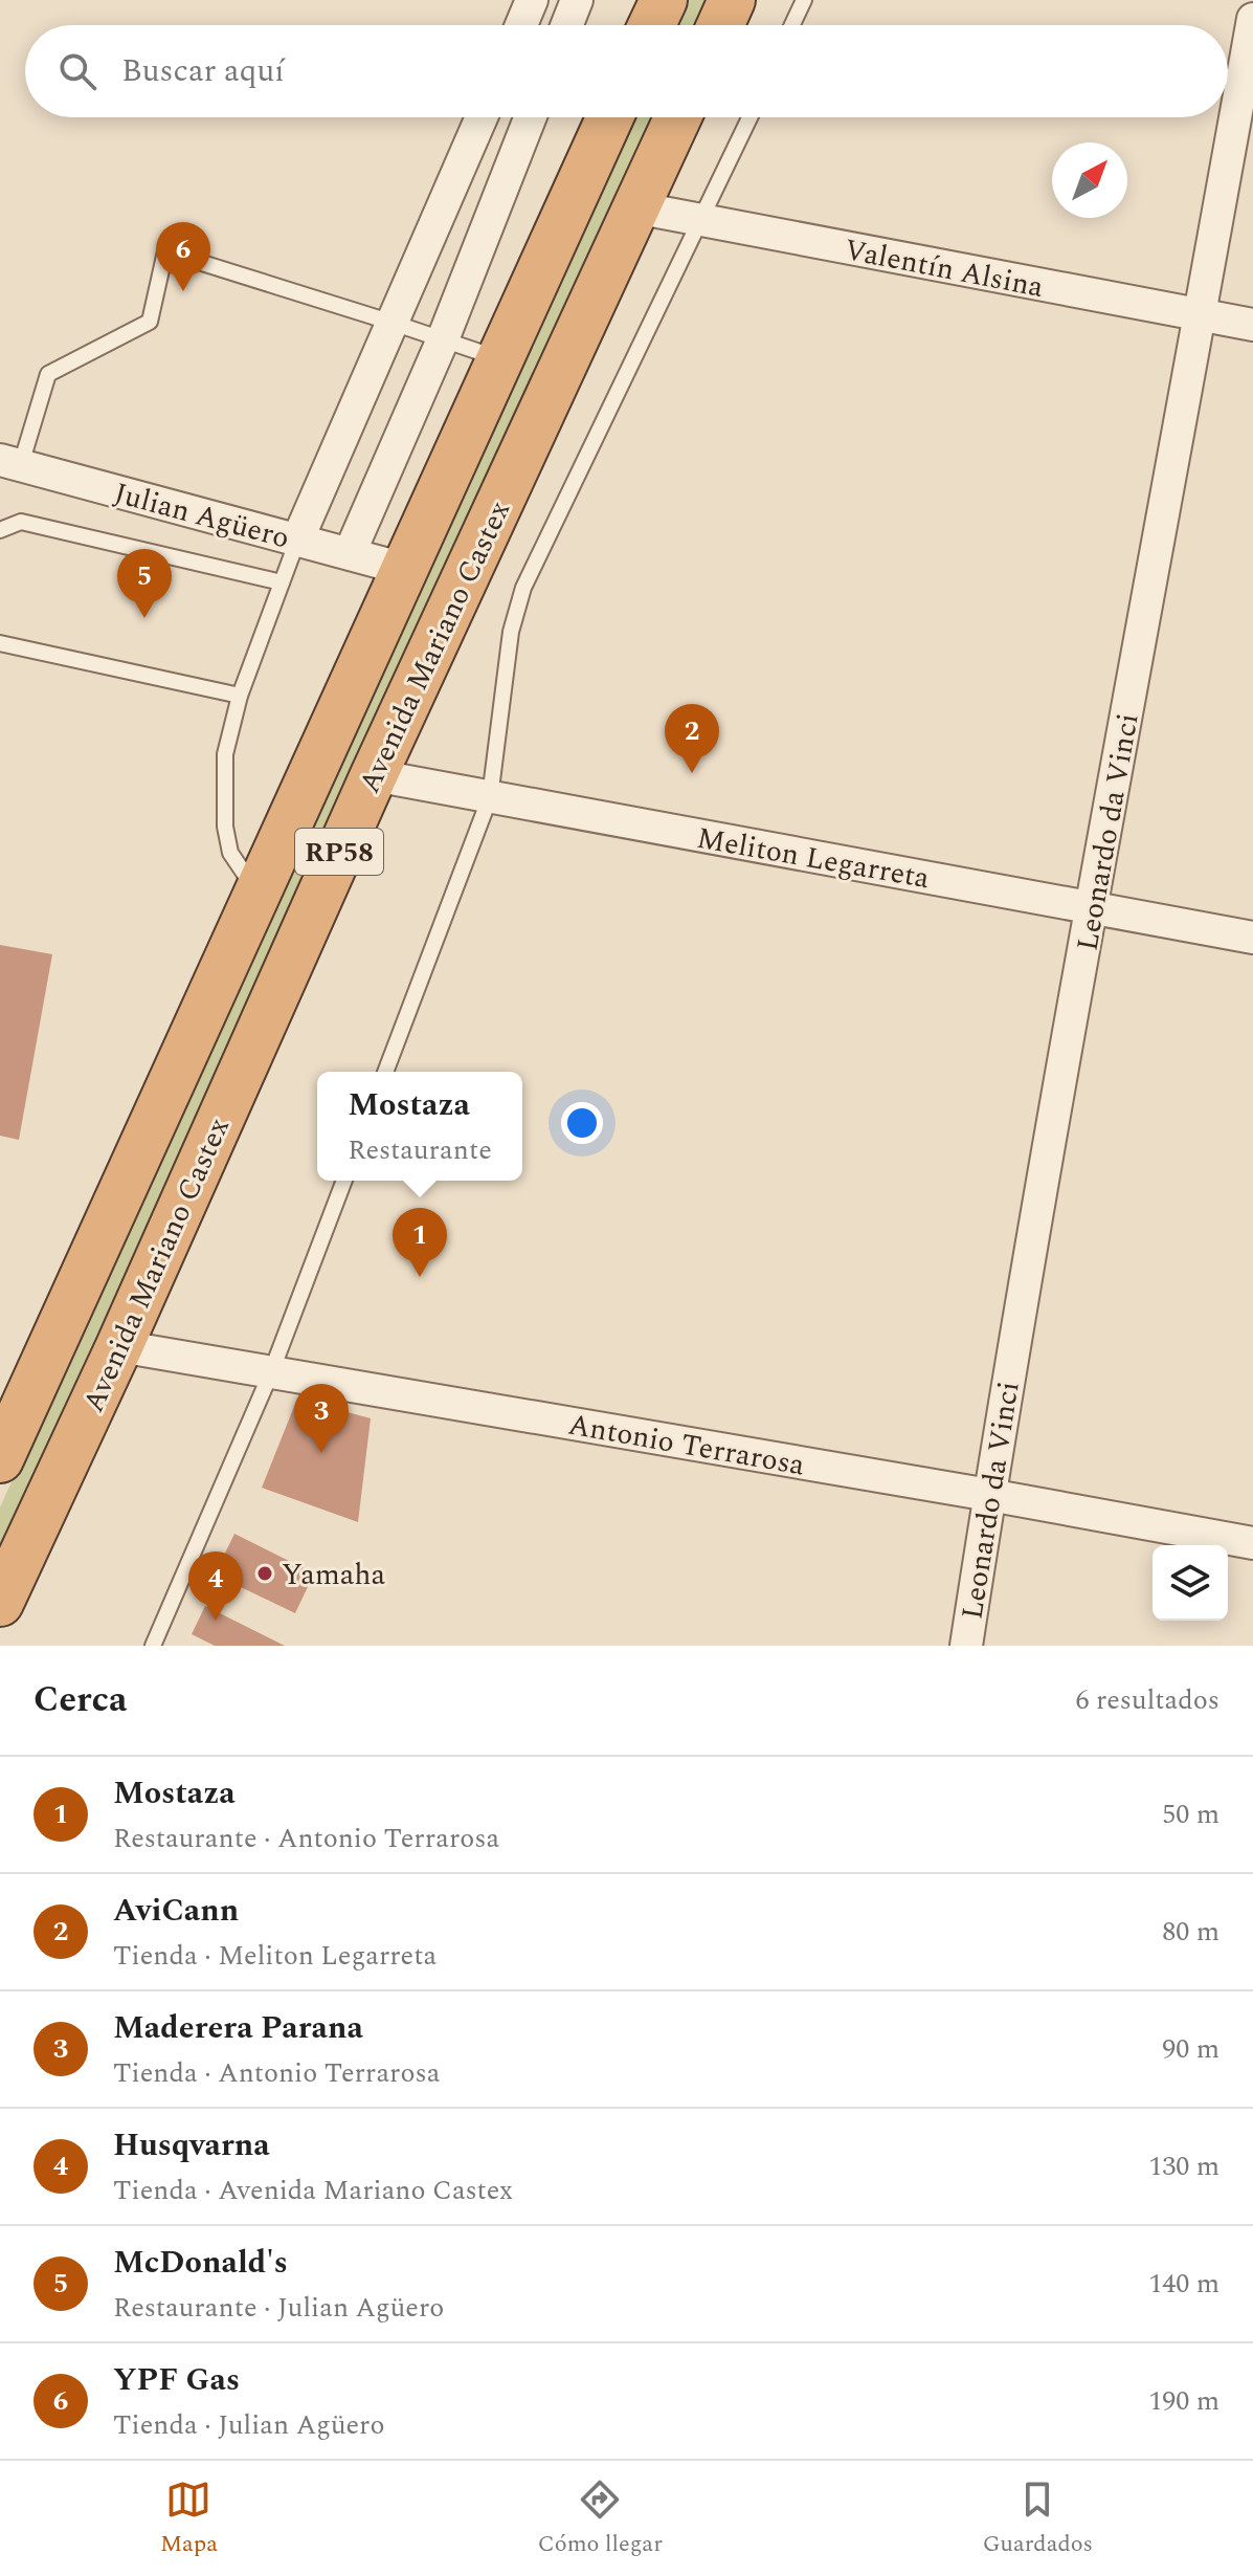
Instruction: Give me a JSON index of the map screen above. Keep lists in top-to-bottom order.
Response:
{
  "streets": {
    "highway": ["Avenida Mariano Castex", "RP58"],
    "street": [
      "Valentín Alsina",
      "Julian Agüero",
      "Leonardo da Vinci",
      "Meliton Legarreta",
      "Antonio Terrarosa"
    ]
  },
  "crossings": [
    ["Valentín Alsina", "Avenida Mariano Castex"],
    ["Valentín Alsina", "Leonardo da Vinci"],
    ["Julian Agüero", "Avenida Mariano Castex"],
    ["Avenida Mariano Castex", "Meliton Legarreta"],
    ["Avenida Mariano Castex", "Antonio Terrarosa"],
    ["Leonardo da Vinci", "Meliton Legarreta"],
    ["Leonardo da Vinci", "Antonio Terrarosa"]
  ],
  "places": ["Yamaha"],
  "north": "top right",
  "page": {
    "search": "Buscar aquí",
    "pins": [
      "6",
      "5",
      "2",
      "1",
      "3",
      "4"
    ],
    "popup": ["Mostaza", "Restaurante"],
    "heading": ["Cerca", "6 resultados"],
    "list": [
      {
        "mark": "1",
        "name": "Mostaza",
        "note": "Restaurante · Antonio Terrarosa",
        "value": "50 m"
      },
      {
        "mark": "2",
        "name": "AviCann",
        "note": "Tienda · Meliton Legarreta",
        "value": "80 m"
      },
      {
        "mark": "3",
        "name": "Maderera Parana",
        "note": "Tienda · Antonio Terrarosa",
        "value": "90 m"
      },
      {
        "mark": "4",
        "name": "Husqvarna",
        "note": "Tienda · Avenida Mariano Castex",
        "value": "130 m"
      },
      {
        "mark": "5",
        "name": "McDonald's",
        "note": "Restaurante · Julian Agüero",
        "value": "140 m"
      },
      {
        "mark": "6",
        "name": "YPF Gas",
        "note": "Tienda · Julian Agüero",
        "value": "190 m"
      }
    ],
    "nav": ["Mapa", "Cómo llegar", "Guardados"]
  }
}
